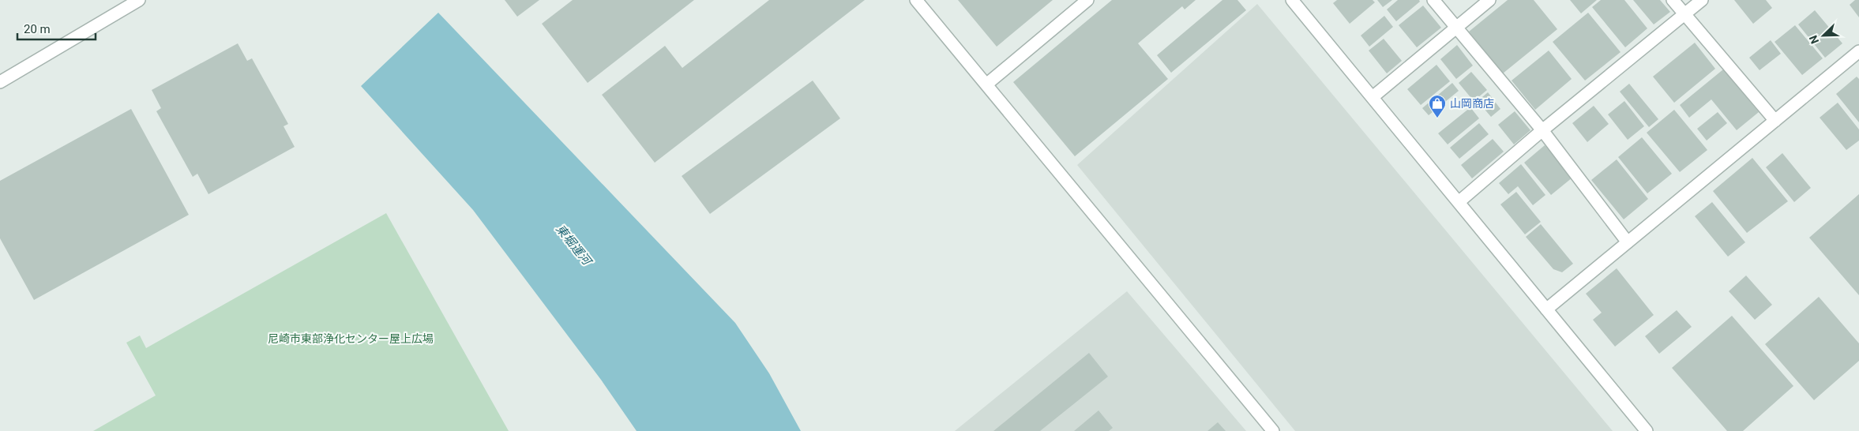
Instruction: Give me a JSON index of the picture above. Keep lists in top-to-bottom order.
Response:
{
  "water": ["東堀運河"],
  "parks": ["尼崎市東部浄化センター屋上広場"],
  "places": {
    "shop": ["山岡商店"]
  },
  "scale_bar": "20 m",
  "north": "bottom left"
}
